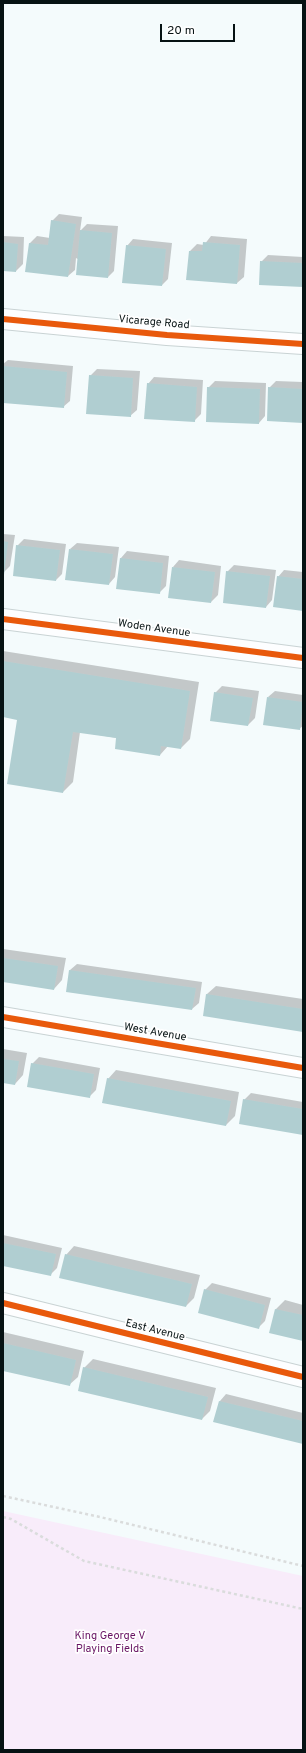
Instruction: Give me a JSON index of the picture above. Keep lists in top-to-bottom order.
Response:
{
  "streets": {
    "street": [
      "Vicarage Road",
      "Woden Avenue",
      "West Avenue",
      "East Avenue"
    ]
  },
  "parks": ["King George V Playing Fields"],
  "scale_bar": "20 m"
}
